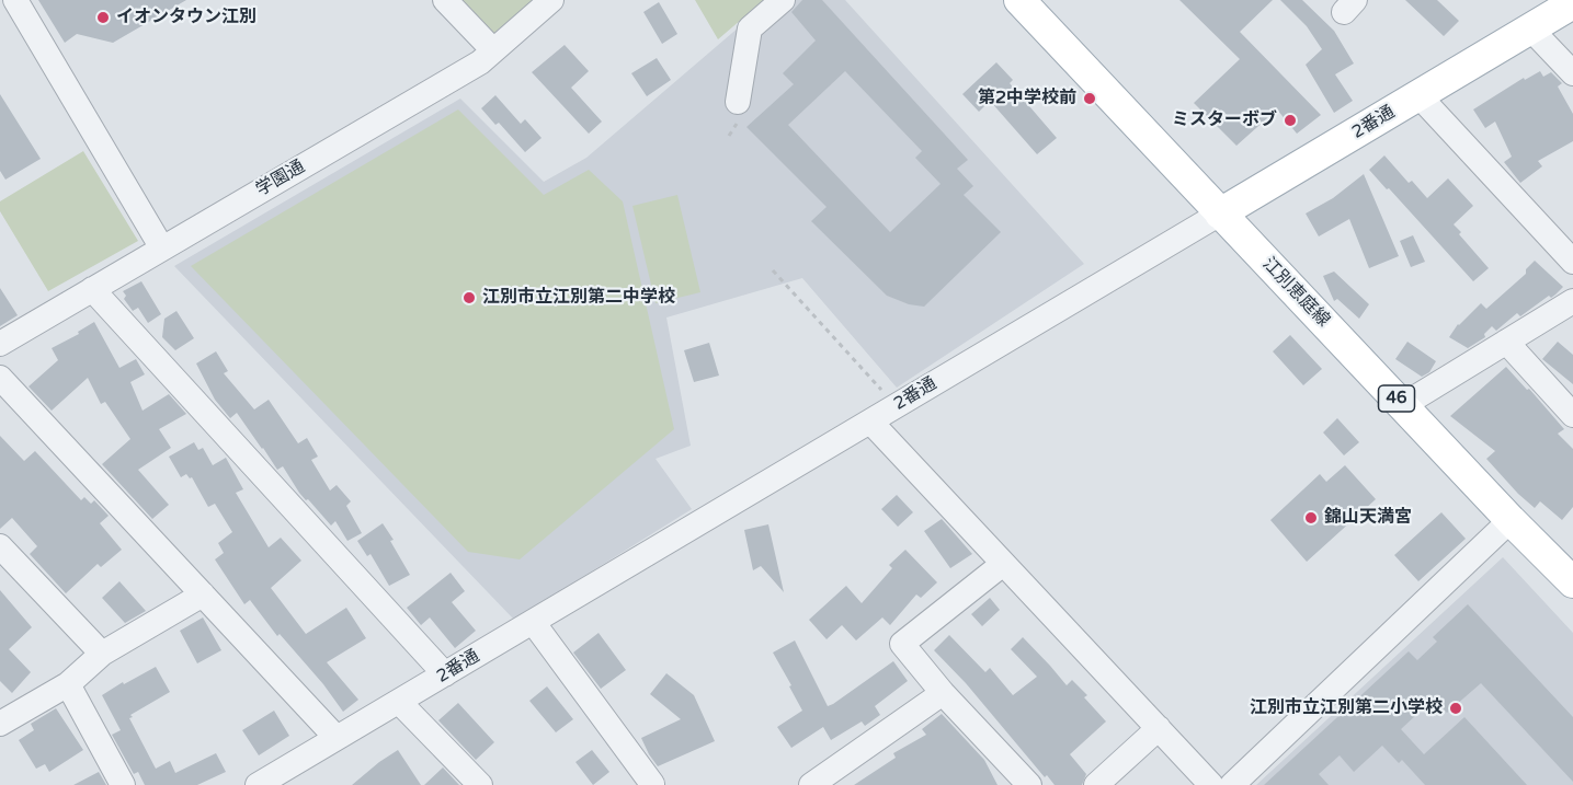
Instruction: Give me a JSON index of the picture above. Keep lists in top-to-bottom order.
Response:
{
  "streets": {
    "main road": ["2番通", "江別恵庭線", "46"],
    "street": ["学園通"]
  },
  "crossings": [
    ["2番通", "江別恵庭線"]
  ],
  "places": [
    "イオンタウン江別",
    "第2中学校前",
    "ミスターボブ",
    "江別市立江別第二中学校",
    "錦山天満宮",
    "江別市立江別第二小学校"
  ]
}
